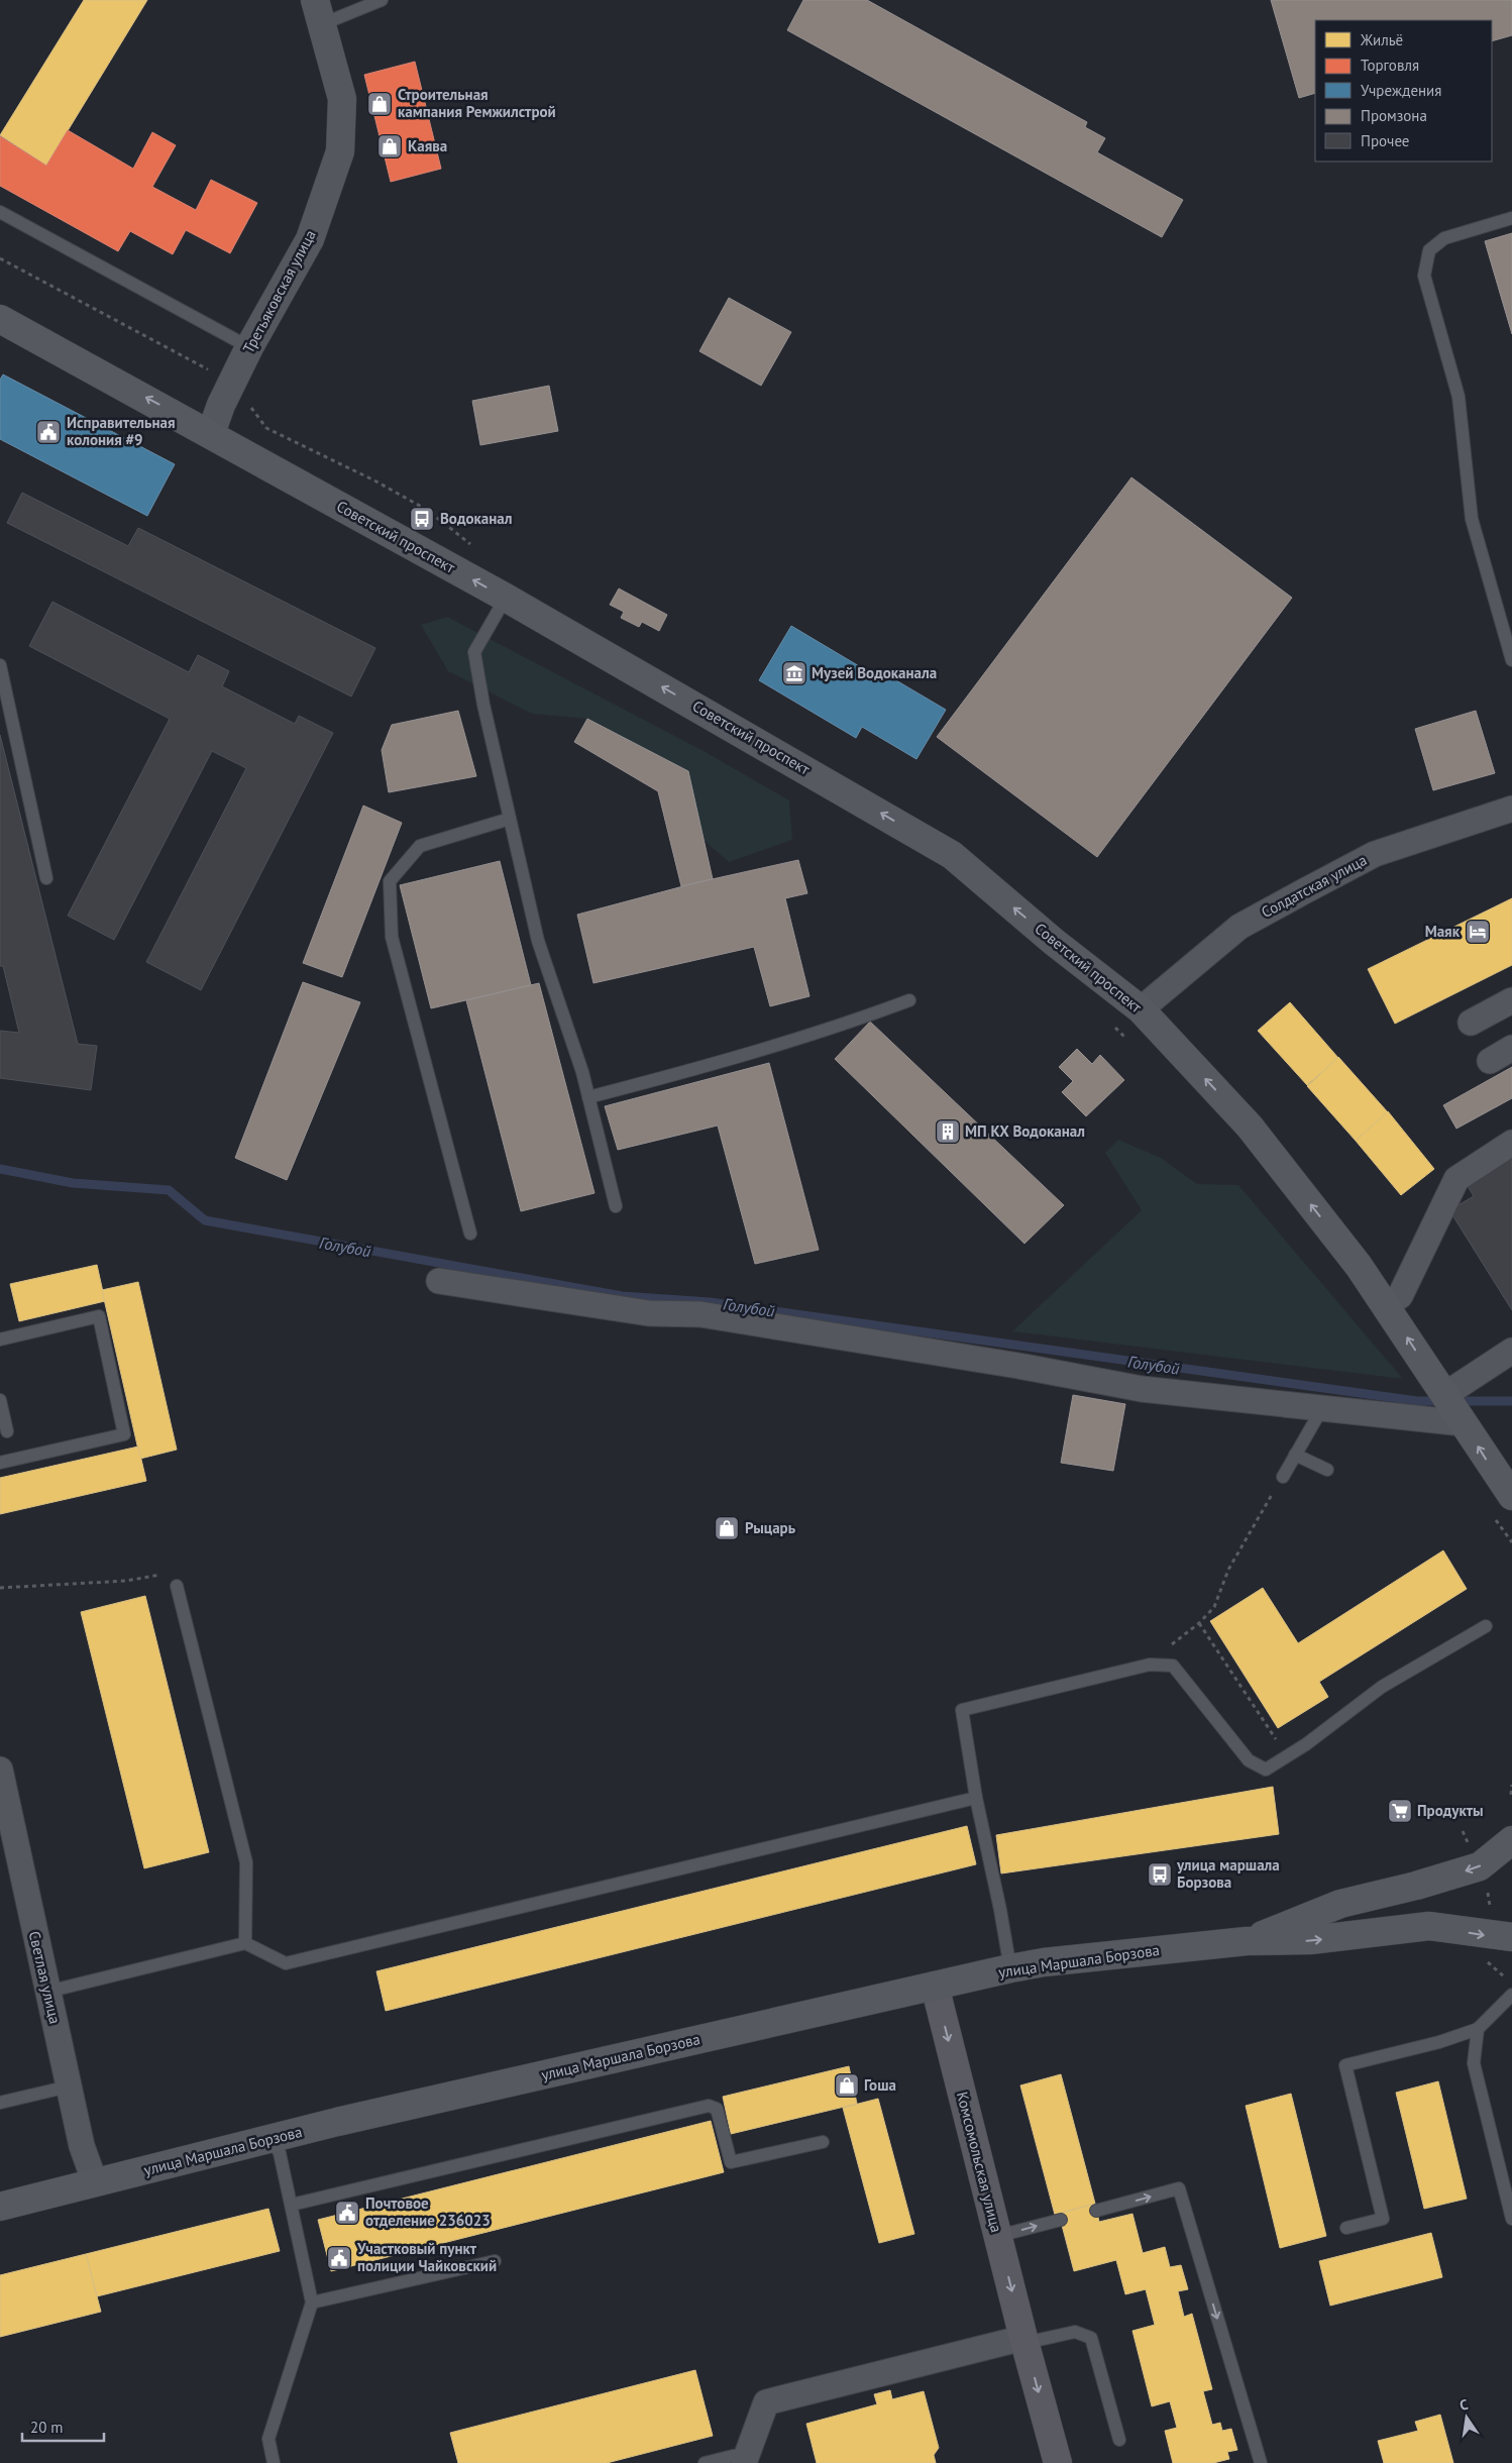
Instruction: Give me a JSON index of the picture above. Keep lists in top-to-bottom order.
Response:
{
  "streets": {
    "main road": ["Советский проспект", "улица Маршала Борзова", "Комсомольская улица"],
    "street": ["Третьяковская улица", "Солдатская улица", "Светлая улица"]
  },
  "crossings": [
    ["Третьяковская улица", "Советский проспект"],
    ["Советский проспект", "Солдатская улица"],
    ["улица Маршала Борзова", "Светлая улица"],
    ["улица Маршала Борзова", "Комсомольская улица"]
  ],
  "one_way": ["Советский проспект", "Комсомольская улица"],
  "water": ["Голубой"],
  "places": {
    "shop": [
      "Строительная кампания Ремжилстрой",
      "Каява",
      "Рыцарь",
      "Гоша"
    ],
    "public building": ["Исправительная колония #9", "Почтовое отделение 236023", "Участковый пункт полиции Чайковский"],
    "bus stop": ["Водоканал", "улица маршала Борзова"],
    "museum": ["Музей Водоканала"],
    "hotel": ["Маяк"],
    "building": ["МП КХ Водоканал"],
    "supermarket": ["Продукты"]
  },
  "legend": [
    "Жильё",
    "Торговля",
    "Учреждения",
    "Промзона",
    "Прочее"
  ],
  "scale_bar": "20 m",
  "north": "top"
}
